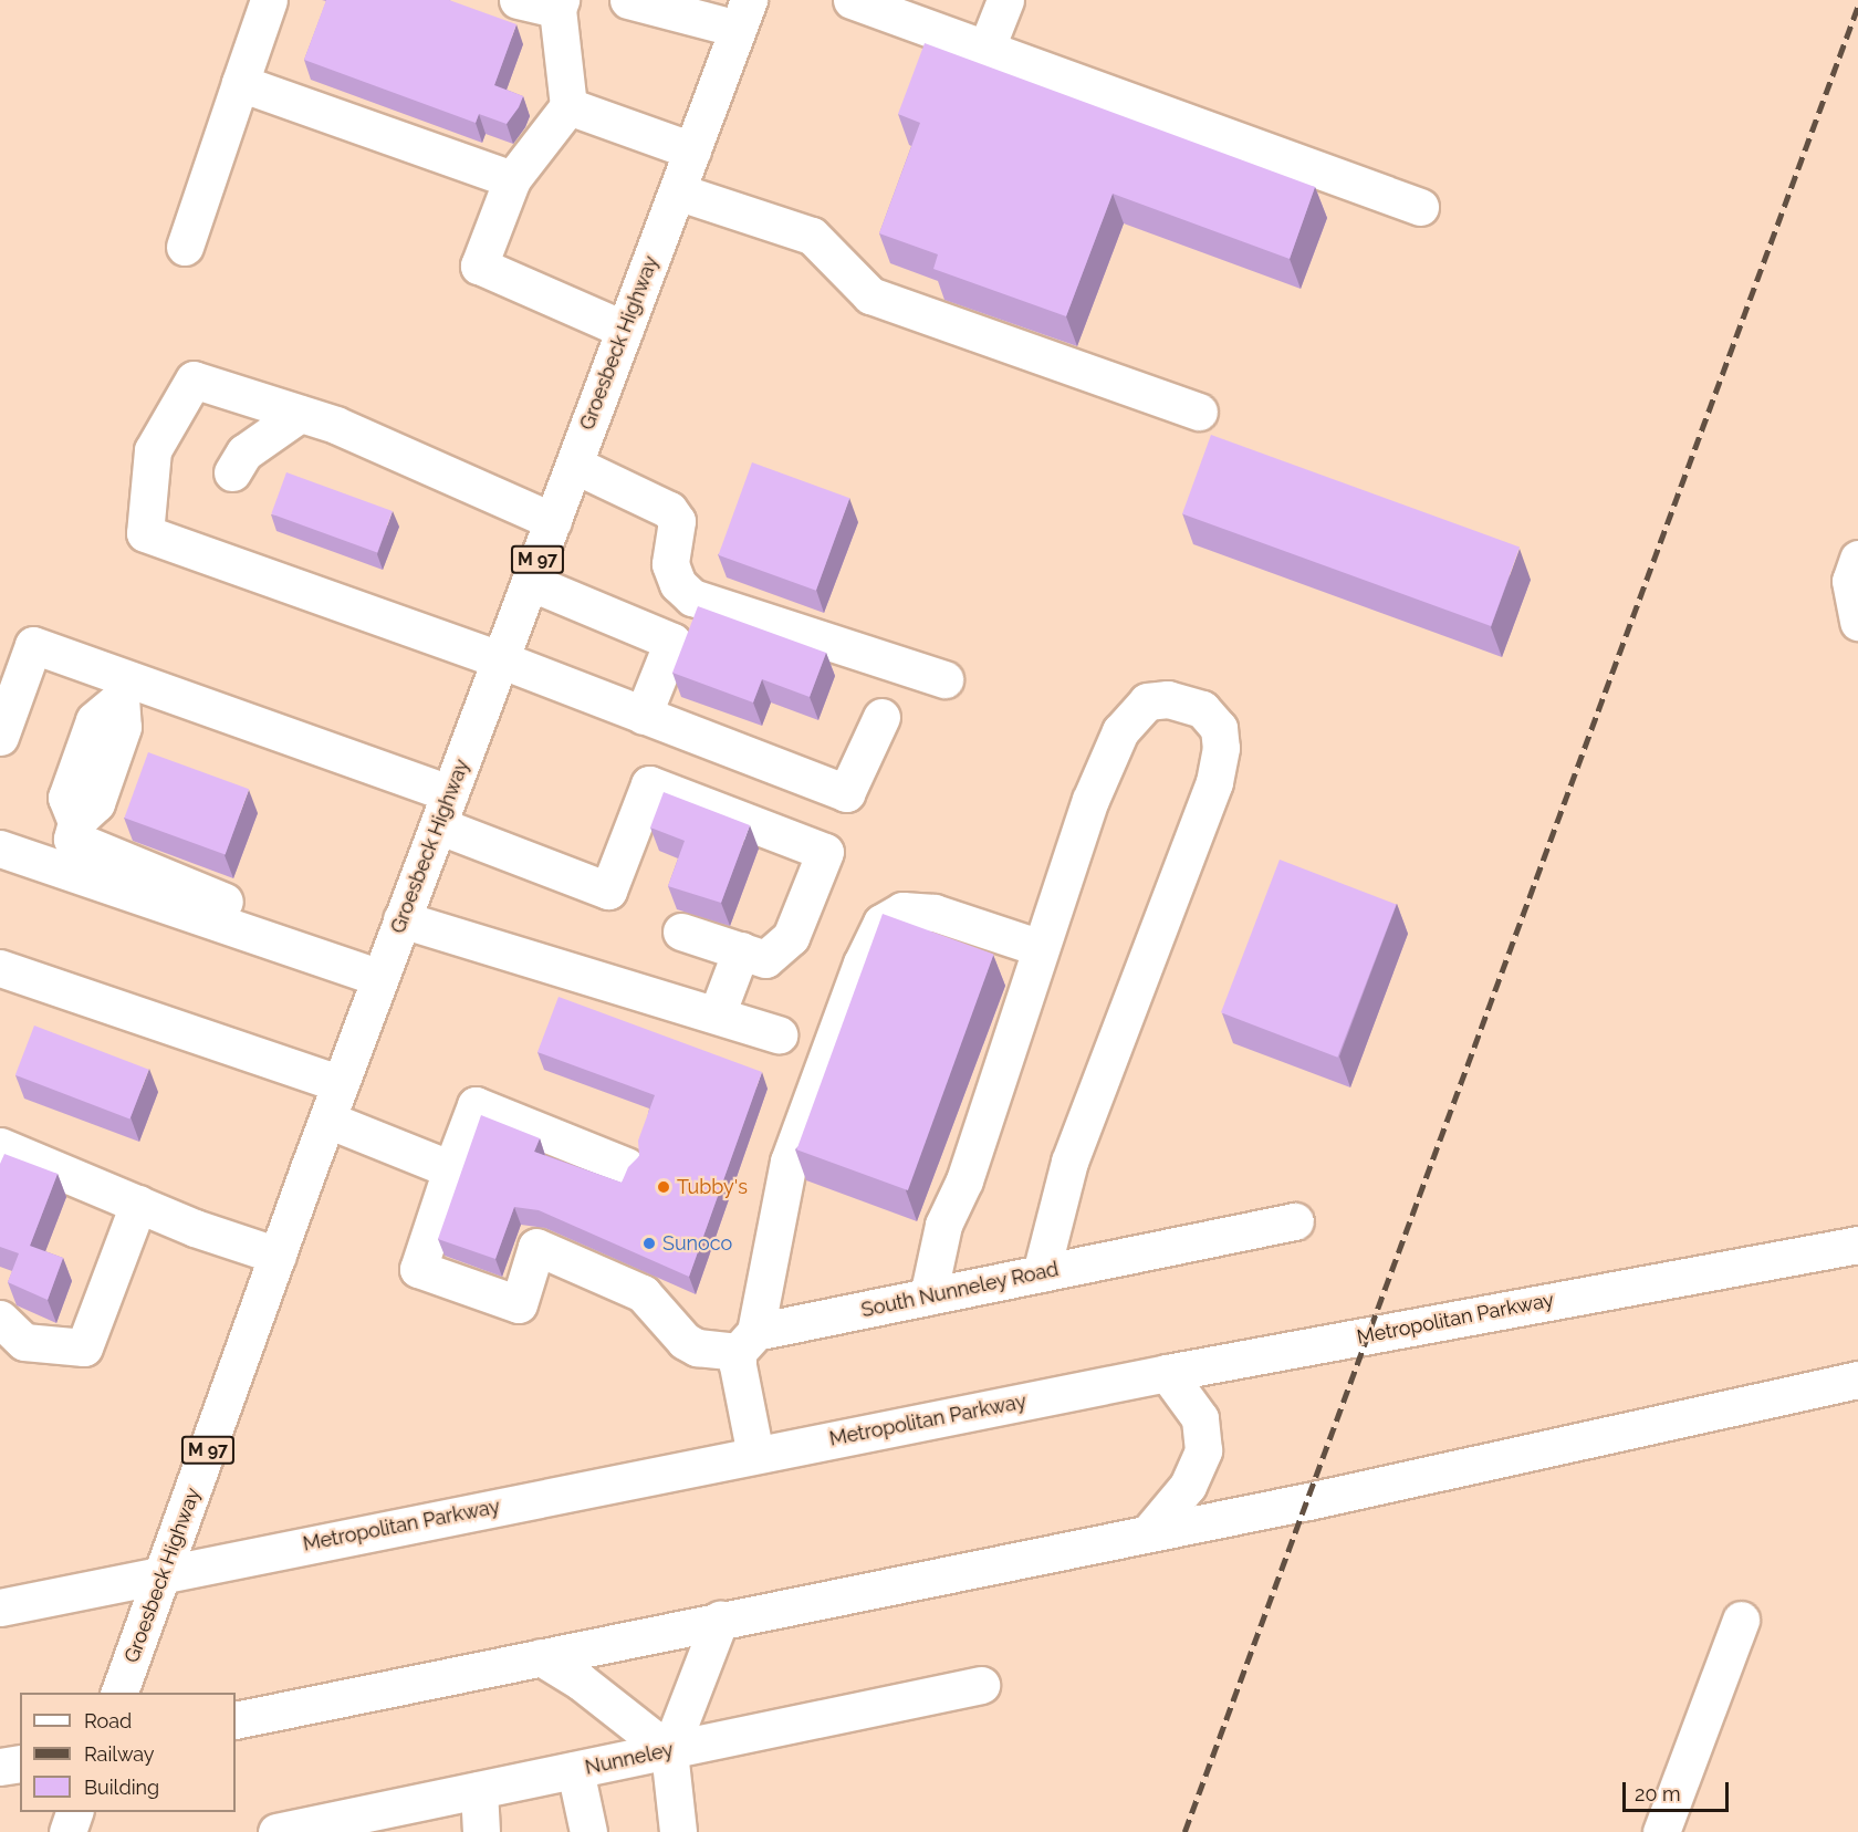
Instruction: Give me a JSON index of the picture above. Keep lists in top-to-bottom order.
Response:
{
  "streets": {
    "main road": [
      "Groesbeck Highway",
      "M 97",
      "South Nunneley Road",
      "Metropolitan Parkway",
      "Nunneley"
    ]
  },
  "crossings": [
    ["Groesbeck Highway", "Metropolitan Parkway"]
  ],
  "places": ["Tubby's", "Sunoco"],
  "legend": ["Road", "Railway", "Building"],
  "scale_bar": "20 m"
}
